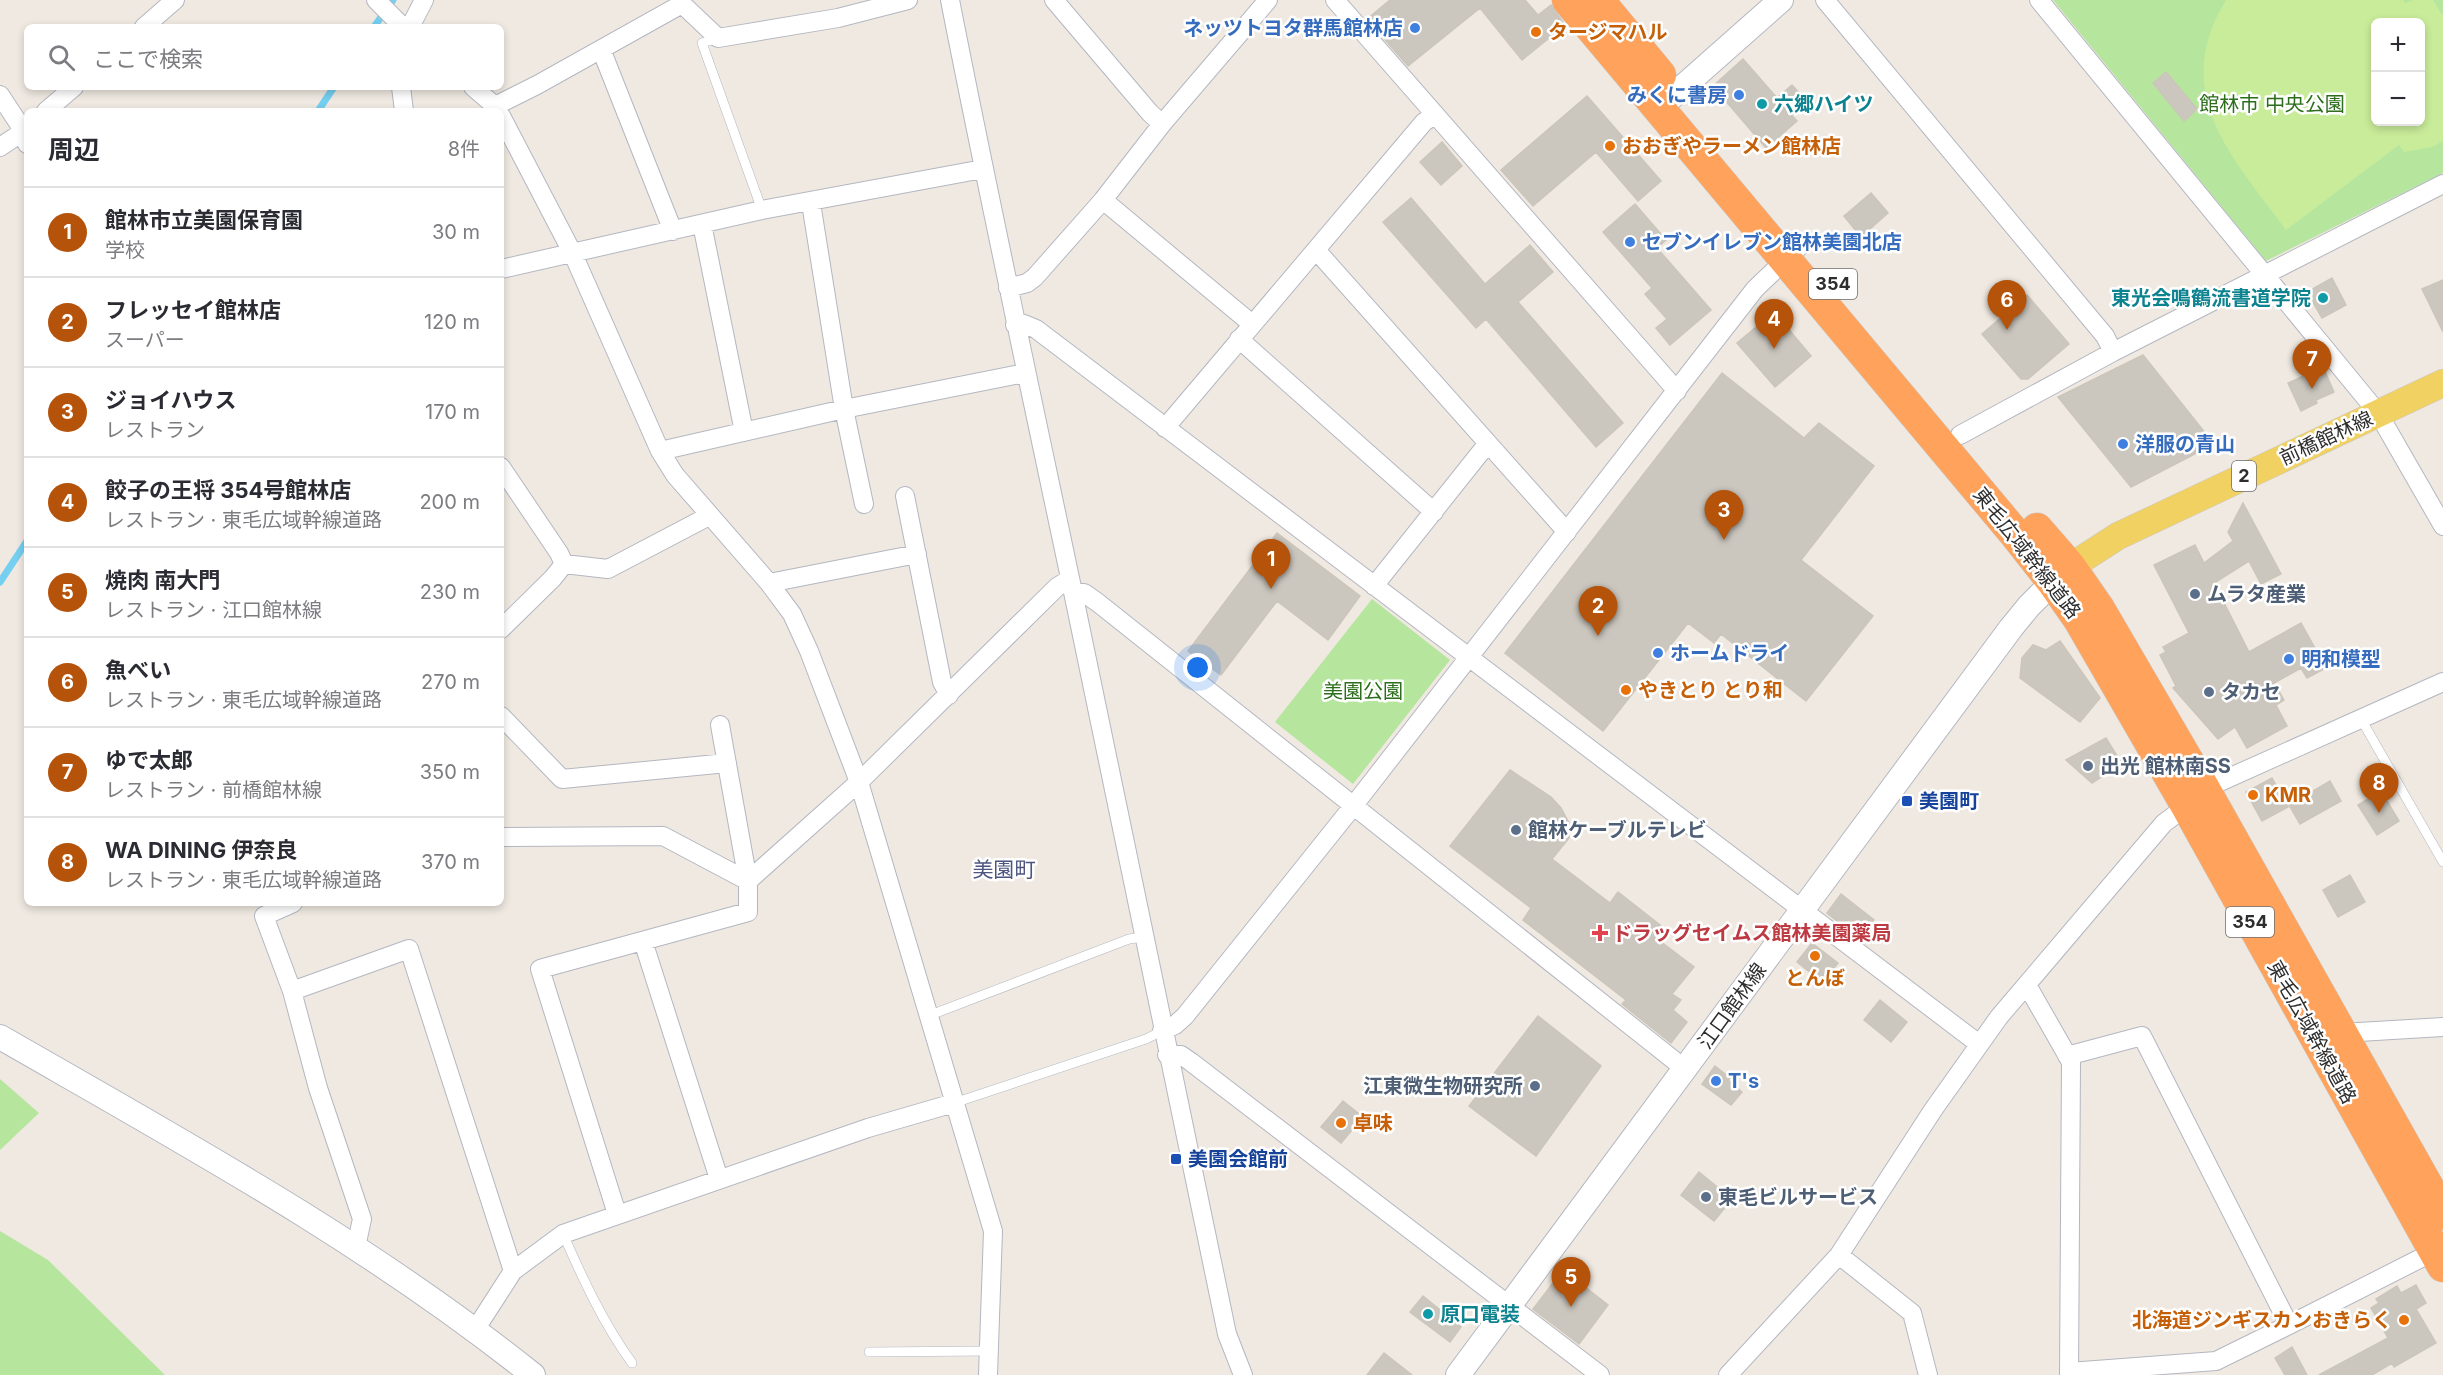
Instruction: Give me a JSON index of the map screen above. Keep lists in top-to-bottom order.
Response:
{
  "streets": {
    "highway": ["354", "東毛広域幹線道路"],
    "main road": ["前橋館林線", "2", "江口館林線"]
  },
  "crossings": [
    ["前橋館林線", "東毛広域幹線道路"],
    ["前橋館林線", "江口館林線"],
    ["東毛広域幹線道路", "江口館林線"]
  ],
  "districts": ["美園町"],
  "parks": ["館林市 中央公園", "美園公園"],
  "places": {
    "other": [
      "ネッツトヨタ群馬館林店",
      "タージマハル",
      "みくに書房",
      "六郷ハイツ",
      "おおぎやラーメン館林店",
      "セブンイレブン館林美園北店",
      "東光会鳴鶴流書道学院",
      "洋服の青山",
      "ムラタ産業",
      "ホームドライ",
      "明和模型",
      "やきとり とり和",
      "タカセ",
      "出光 館林南SS",
      "KMR",
      "館林ケーブルテレビ",
      "とんぼ",
      "T's",
      "江東微生物研究所",
      "卓味",
      "東毛ビルサービス",
      "原口電装",
      "北海道ジンギスカンおきらく"
    ],
    "transit": ["美園町", "美園会館前"],
    "health": ["ドラッグセイムス館林美園薬局"]
  },
  "page": {
    "map_buttons": ["+", "−"],
    "search": "ここで検索",
    "heading": ["周辺", "8件"],
    "list": [
      {
        "mark": "1",
        "name": "館林市立美園保育園",
        "note": "学校",
        "value": "30 m"
      },
      {
        "mark": "2",
        "name": "フレッセイ館林店",
        "note": "スーパー",
        "value": "120 m"
      },
      {
        "mark": "3",
        "name": "ジョイハウス",
        "note": "レストラン",
        "value": "170 m"
      },
      {
        "mark": "4",
        "name": "餃子の王将 354号館林店",
        "note": "レストラン · 東毛広域幹線道路",
        "value": "200 m"
      },
      {
        "mark": "5",
        "name": "焼肉 南大門",
        "note": "レストラン · 江口館林線",
        "value": "230 m"
      },
      {
        "mark": "6",
        "name": "魚べい",
        "note": "レストラン · 東毛広域幹線道路",
        "value": "270 m"
      },
      {
        "mark": "7",
        "name": "ゆで太郎",
        "note": "レストラン · 前橋館林線",
        "value": "350 m"
      },
      {
        "mark": "8",
        "name": "WA DINING 伊奈良",
        "note": "レストラン · 東毛広域幹線道路",
        "value": "370 m"
      }
    ],
    "pins": [
      "6",
      "4",
      "7",
      "3",
      "1",
      "2",
      "8",
      "5"
    ]
  }
}
